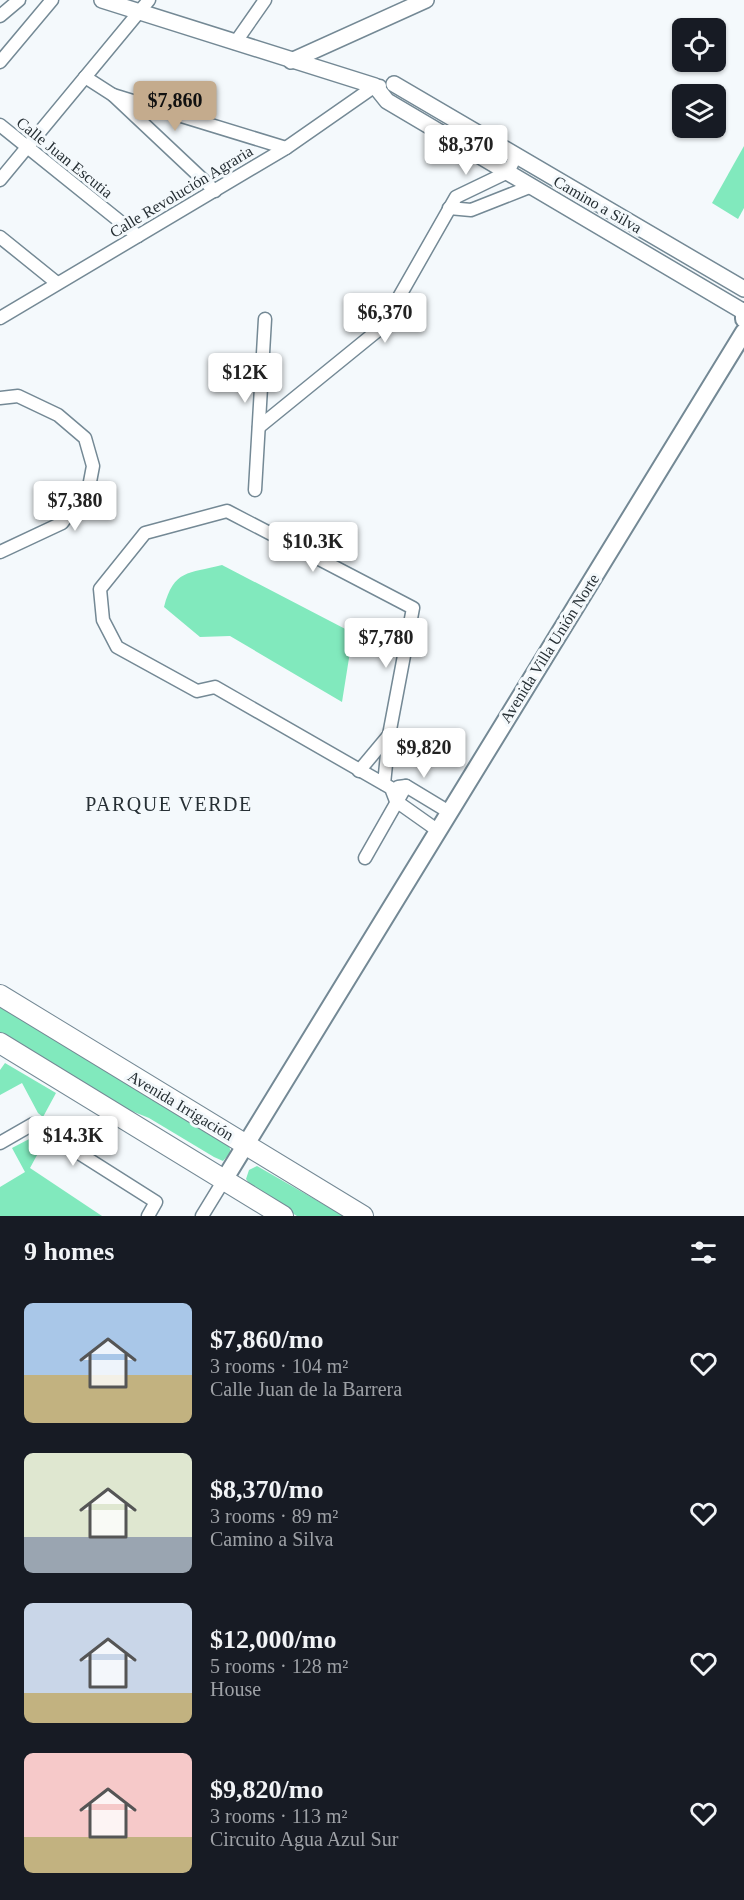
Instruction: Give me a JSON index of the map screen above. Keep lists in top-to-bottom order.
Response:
{
  "streets": {
    "main road": ["Avenida Villa Unión Norte", "Avenida Irrigación"],
    "street": ["Calle Juan Escutia", "Calle Revolución Agraria", "Camino a Silva"]
  },
  "crossings": [
    ["Calle Juan Escutia", "Calle Revolución Agraria"],
    ["Calle Revolución Agraria", "Camino a Silva"],
    ["Avenida Villa Unión Norte", "Avenida Irrigación"]
  ],
  "districts": ["PARQUE VERDE"],
  "page": {
    "price": [
      "$7,860",
      "$8,370",
      "$6,370",
      "$12K",
      "$7,380",
      "$10.3K",
      "$7,780",
      "$9,820",
      "$14.3K"
    ],
    "heading": "9 homes",
    "list": [
      {
        "name": "$7,860/mo",
        "note": "3 rooms · 104 m² · Calle Juan de la Barrera"
      },
      {
        "name": "$8,370/mo",
        "note": "3 rooms · 89 m² · Camino a Silva"
      },
      {
        "name": "$12,000/mo",
        "note": "5 rooms · 128 m² · House"
      },
      {
        "name": "$9,820/mo",
        "note": "3 rooms · 113 m² · Circuito Agua Azul Sur"
      }
    ]
  }
}
